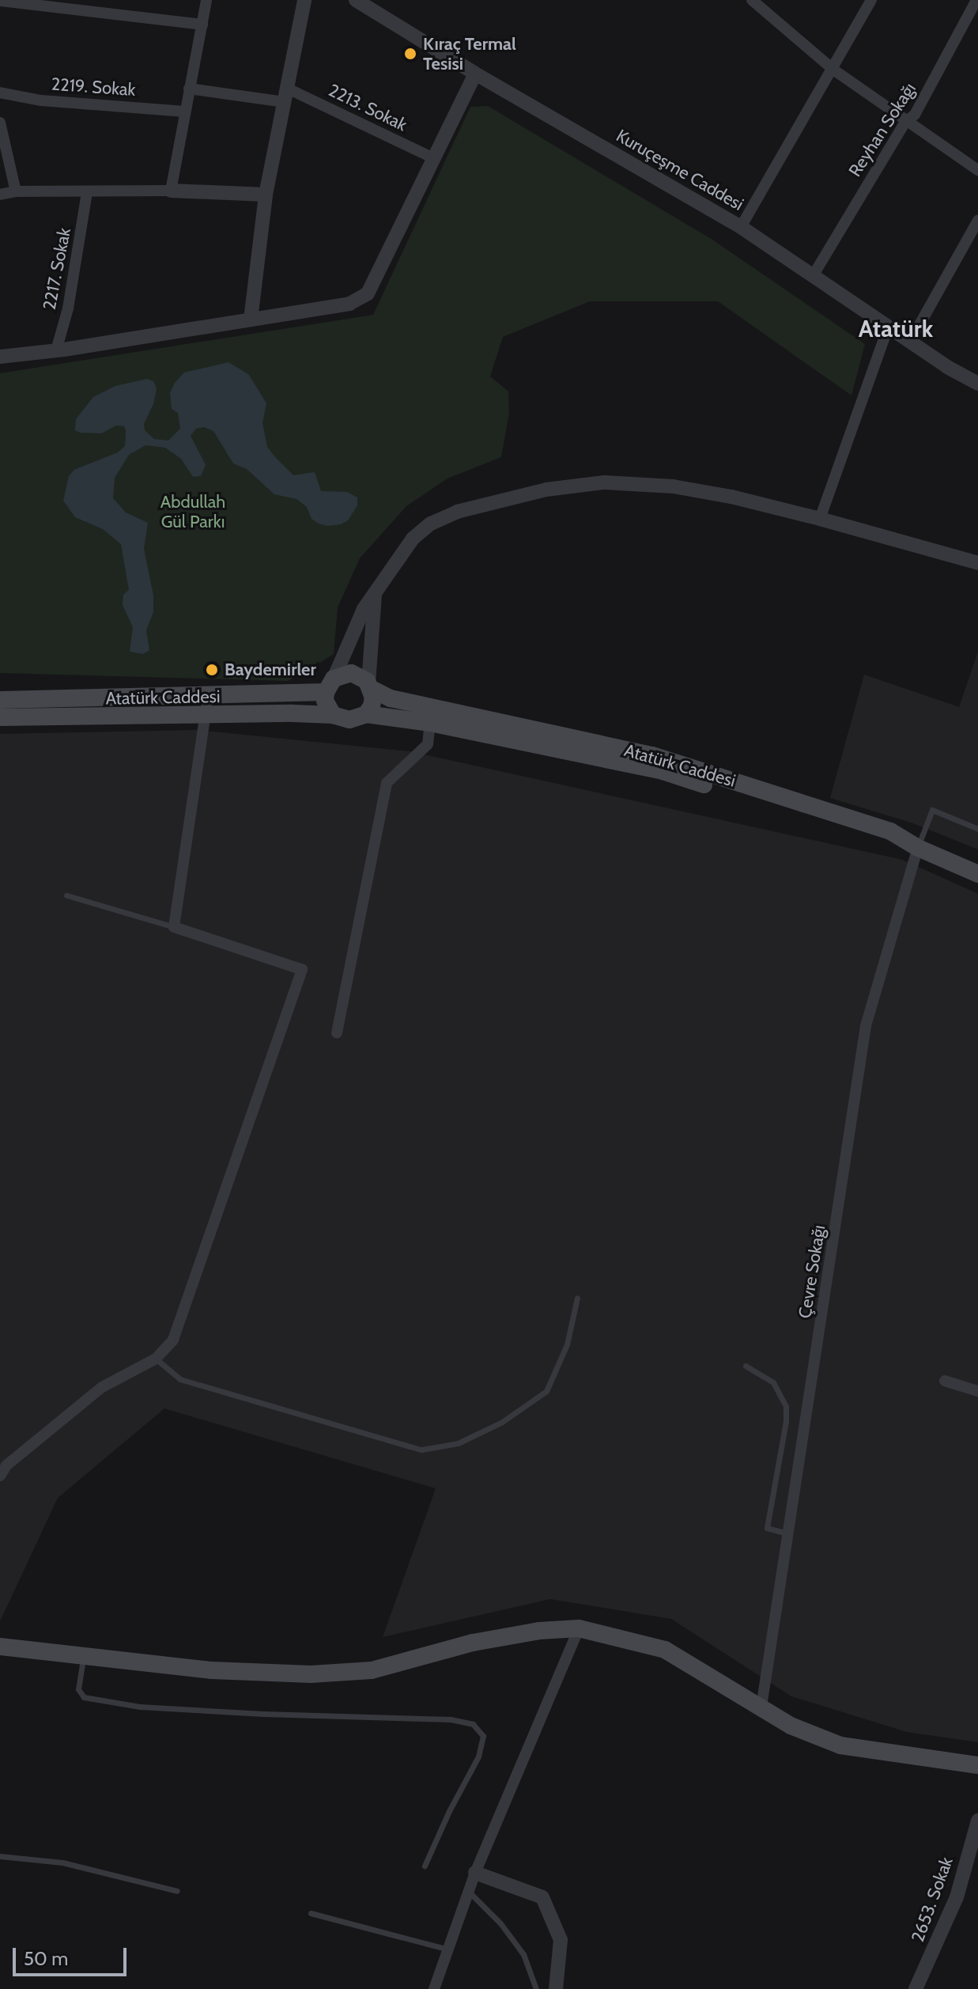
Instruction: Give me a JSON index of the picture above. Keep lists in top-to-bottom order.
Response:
{
  "streets": {
    "main road": ["Atatürk Caddesi"],
    "street": [
      "2219. Sokak",
      "2213. Sokak",
      "Reyhan Sokağı",
      "Kuruçeşme Caddesi",
      "2217. Sokak",
      "Çevre Sokağı",
      "2653. Sokak"
    ]
  },
  "crossings": [
    ["Reyhan Sokağı", "Kuruçeşme Caddesi"],
    ["Atatürk Caddesi", "Çevre Sokağı"]
  ],
  "districts": ["Atatürk"],
  "parks": ["Abdullah Gül Parkı"],
  "places": ["Kıraç Termal Tesisi", "Baydemirler"],
  "scale_bar": "50 m"
}
